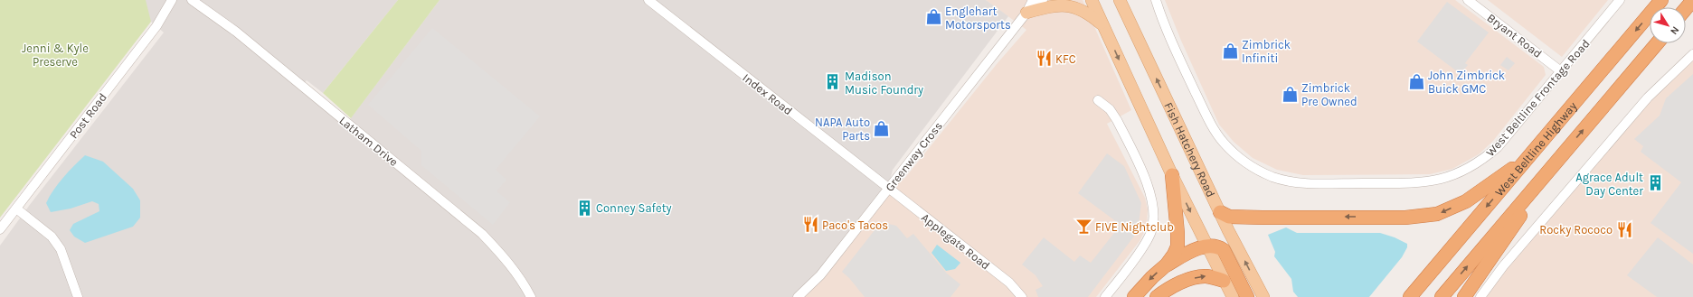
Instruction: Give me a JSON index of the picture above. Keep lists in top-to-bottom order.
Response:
{
  "streets": {
    "highway": ["West Beltline Highway"],
    "main road": ["Fish Hatchery Road"],
    "street": [
      "Bryant Road",
      "Index Road",
      "West Beltline Frontage Road",
      "Post Road",
      "Latham Drive",
      "Greenway Cross",
      "Applegate Road"
    ]
  },
  "crossings": [
    ["Bryant Road", "West Beltline Frontage Road"],
    ["Index Road", "Greenway Cross"],
    ["Index Road", "Applegate Road"],
    ["Greenway Cross", "Applegate Road"]
  ],
  "parks": ["Jenni & Kyle Preserve"],
  "places": {
    "shop": [
      "Englehart Motorsports",
      "Zimbrick Infiniti",
      "John Zimbrick Buick GMC",
      "Zimbrick Pre Owned",
      "NAPA Auto Parts"
    ],
    "restaurant": ["KFC", "Paco's Tacos", "Rocky Rococo"],
    "building": ["Madison Music Foundry", "Agrace Adult Day Center", "Conney Safety"],
    "bar": ["FIVE Nightclub"]
  },
  "north": "bottom right"
}
